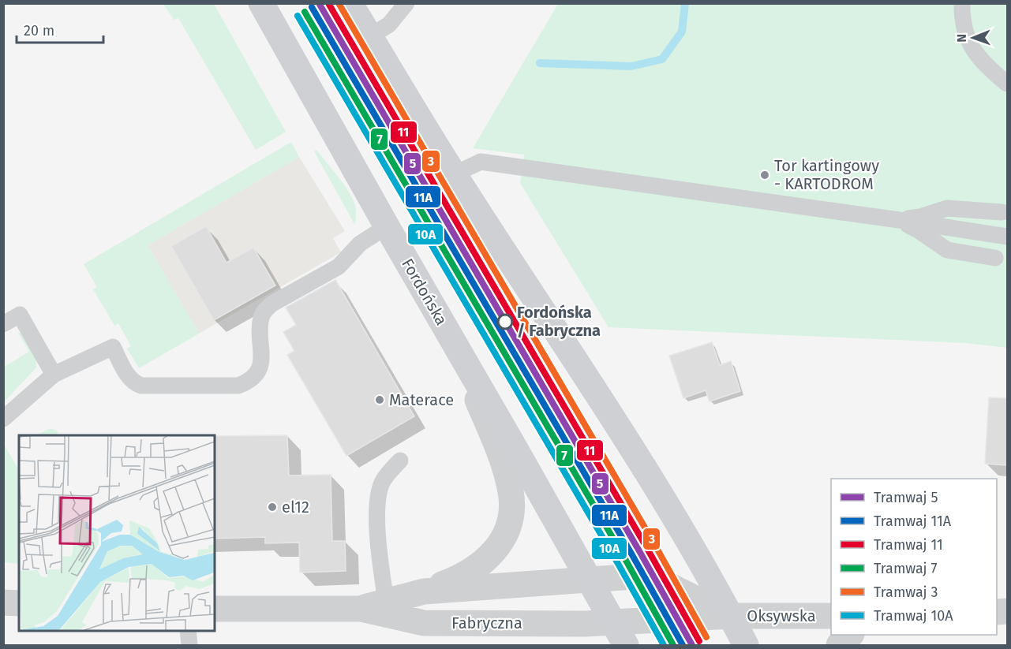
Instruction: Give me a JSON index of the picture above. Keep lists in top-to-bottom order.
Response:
{
  "streets": {
    "main road": ["Fordońska"],
    "street": ["Oksywska", "Fabryczna"]
  },
  "crossings": [
    ["Fordońska", "Fabryczna"],
    ["Oksywska", "Fabryczna"]
  ],
  "places": [
    "Tor kartingowy - KARTODROM",
    "Fordońska / Fabryczna",
    "Materace",
    "el12"
  ],
  "lines": [
    "tram line 5",
    "tram line 11",
    "tram line 3",
    "tram line 11A",
    "tram line 7",
    "tram line 10A"
  ],
  "legend": [
    "Tramwaj 5",
    "Tramwaj 11A",
    "Tramwaj 11",
    "Tramwaj 7",
    "Tramwaj 3",
    "Tramwaj 10A"
  ],
  "scale_bar": "20 m",
  "north": "left"
}
